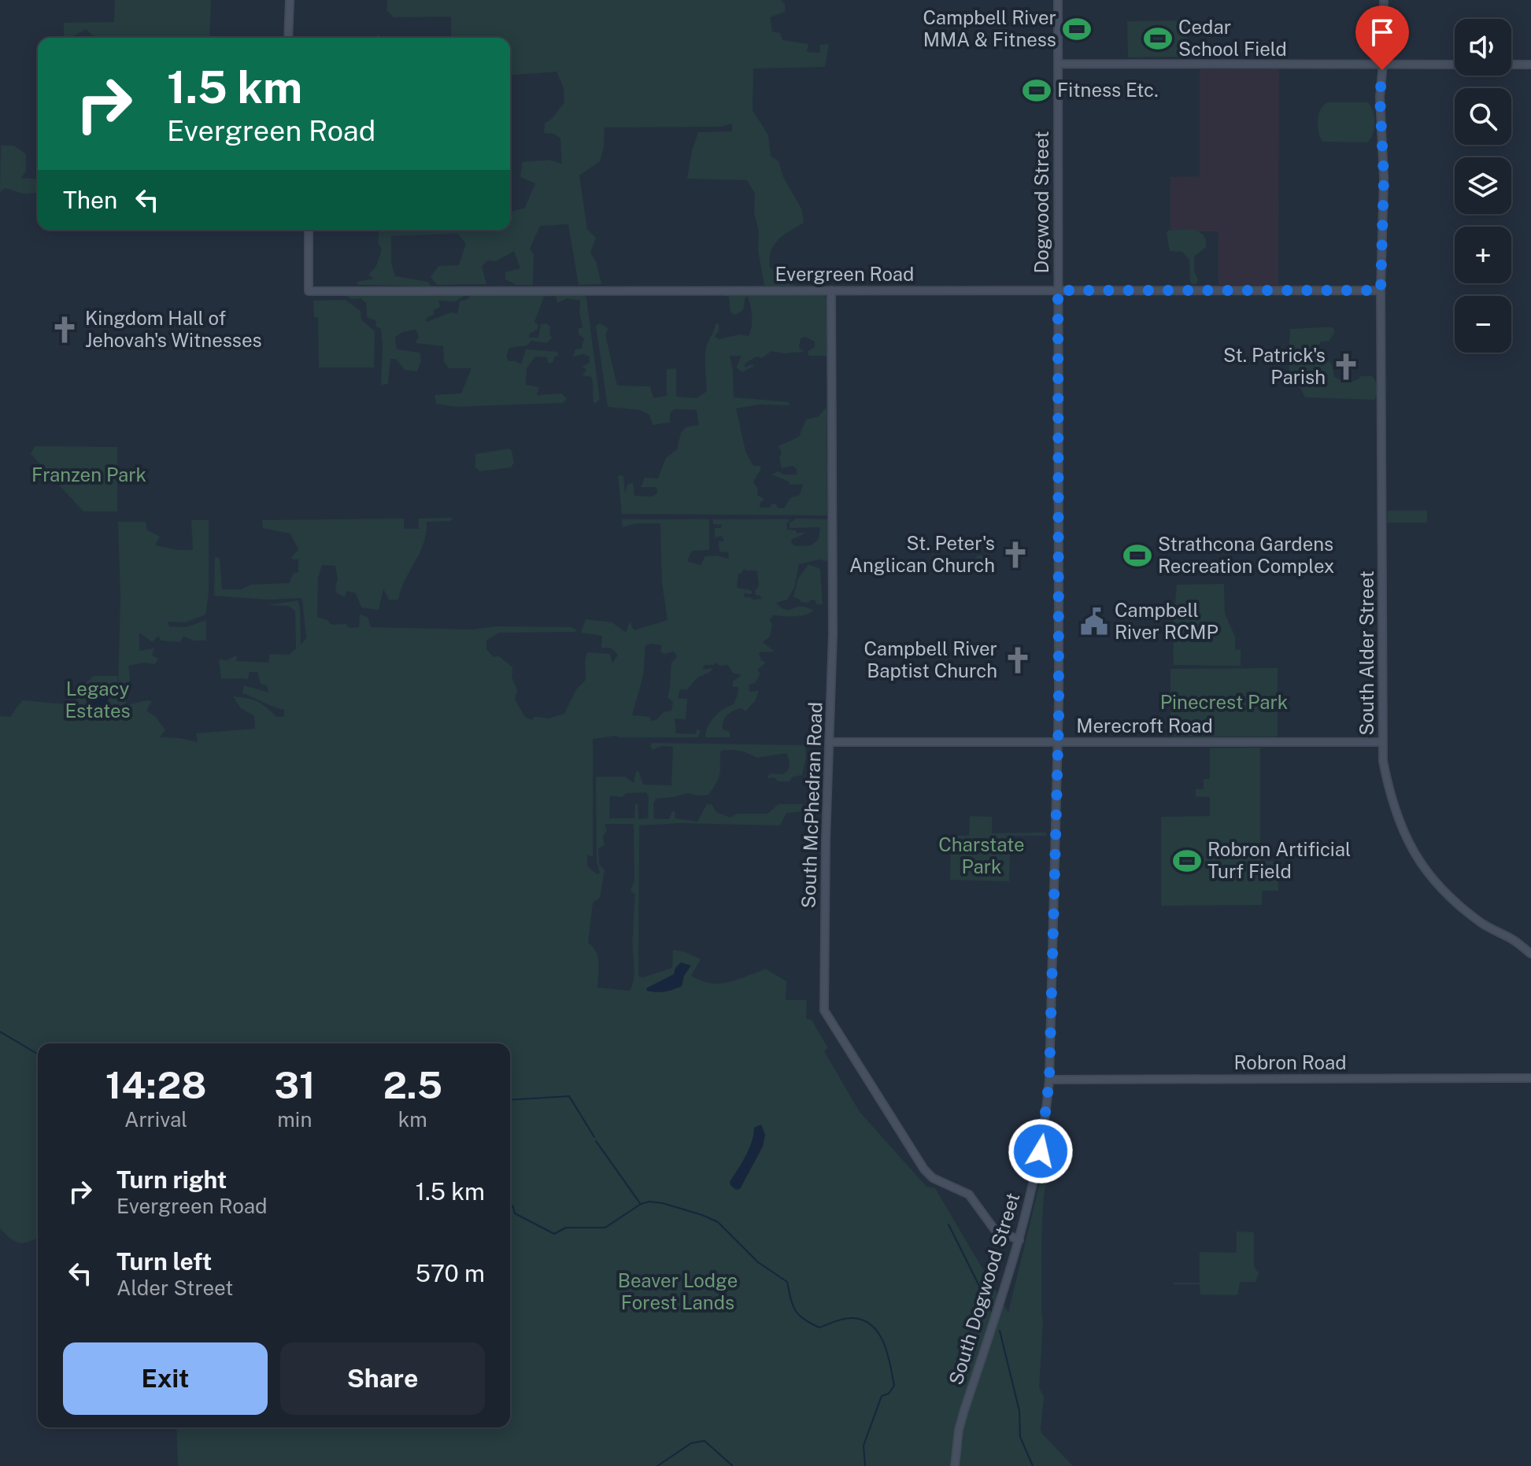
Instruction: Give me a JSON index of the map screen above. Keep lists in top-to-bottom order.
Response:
{
  "streets": {
    "street": [
      "Dogwood Street",
      "Evergreen Road",
      "South Alder Street",
      "Merecroft Road",
      "South McPhedran Road",
      "Robron Road",
      "South Dogwood Street"
    ]
  },
  "crossings": [
    ["Dogwood Street", "Evergreen Road"],
    ["Dogwood Street", "South Dogwood Street"],
    ["Evergreen Road", "South Alder Street"],
    ["Evergreen Road", "South McPhedran Road"],
    ["Evergreen Road", "South Dogwood Street"],
    ["South Alder Street", "Merecroft Road"],
    ["Merecroft Road", "South McPhedran Road"],
    ["Merecroft Road", "South Dogwood Street"],
    ["South McPhedran Road", "South Dogwood Street"],
    ["Robron Road", "South Dogwood Street"]
  ],
  "parks": [
    "Franzen Park",
    "Legacy Estates",
    "Pinecrest Park",
    "Charstate Park",
    "Beaver Lodge Forest Lands"
  ],
  "places": {
    "sports": [
      "Campbell River MMA & Fitness",
      "Cedar School Field",
      "Fitness Etc.",
      "Strathcona Gardens Recreation Complex",
      "Robron Artificial Turf Field"
    ],
    "church": [
      "Kingdom Hall of Jehovah's Witnesses",
      "St. Patrick's Parish",
      "St. Peter's Anglican Church",
      "Campbell River Baptist Church"
    ],
    "public building": ["Campbell River RCMP"]
  },
  "page": {
    "map_buttons": ["+", "−"],
    "turn": ["1.5 km", "Evergreen Road"],
    "then": "Then",
    "eta": [
      "14:28",
      "Arrival",
      "31",
      "min",
      "2.5",
      "km"
    ],
    "list": [
      {
        "name": "Turn right",
        "note": "Evergreen Road",
        "value": "1.5 km"
      },
      {
        "name": "Turn left",
        "note": "Alder Street",
        "value": "570 m"
      }
    ],
    "buttons": ["Exit", "Share"]
  }
}
